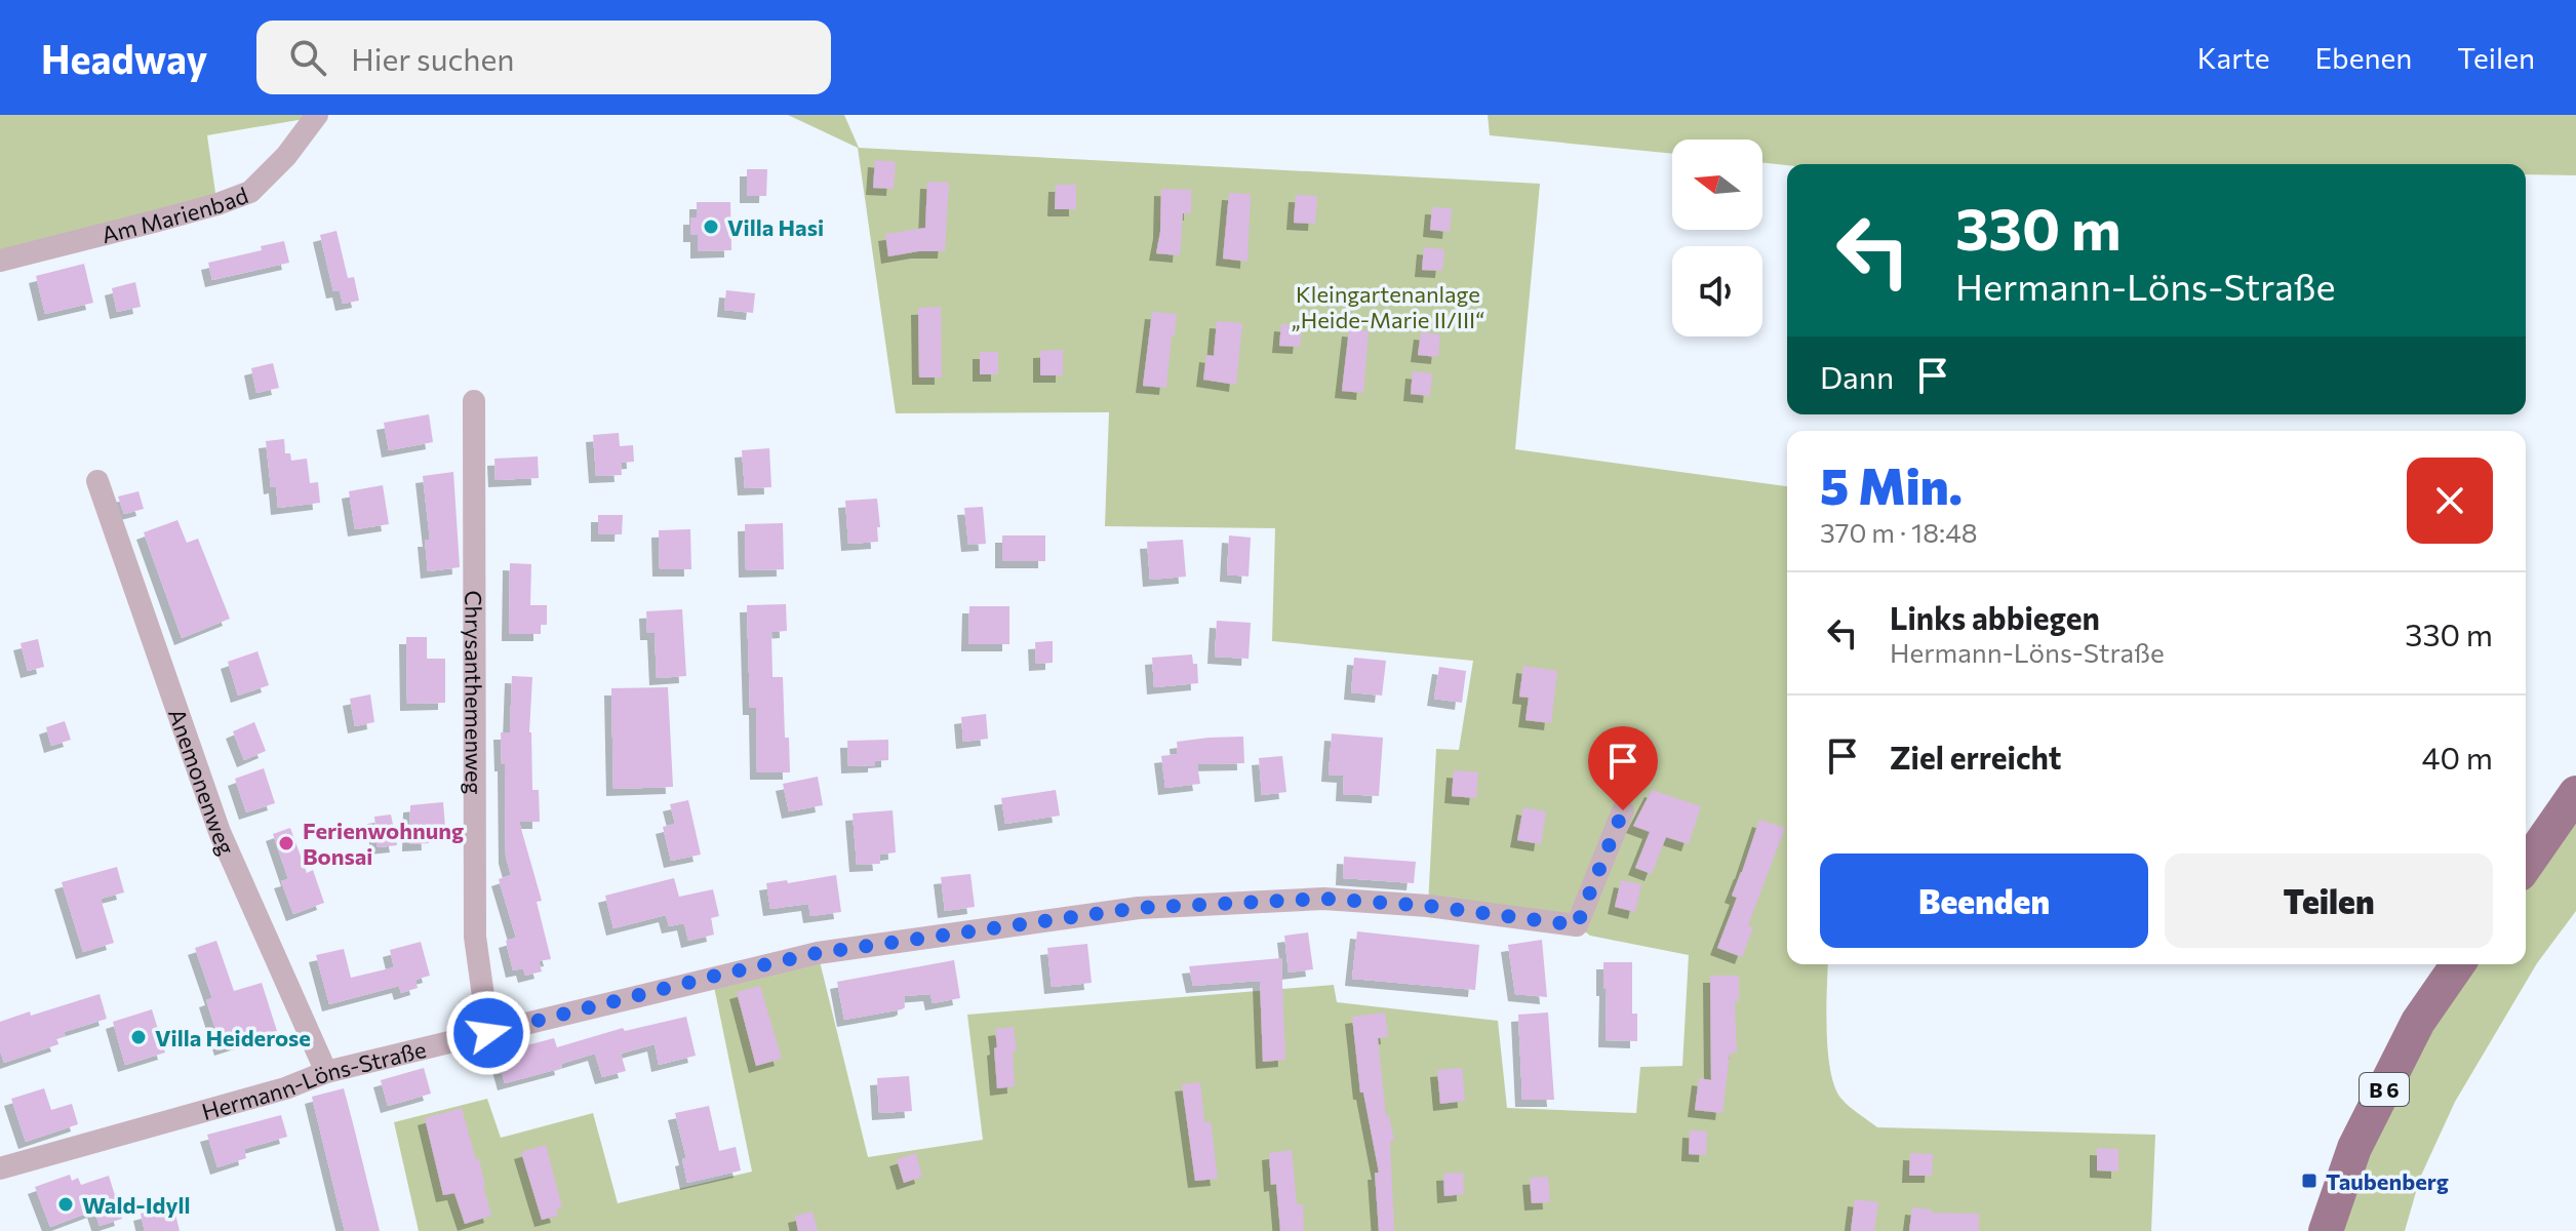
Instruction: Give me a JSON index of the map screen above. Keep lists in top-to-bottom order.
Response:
{
  "streets": {
    "main road": ["B 6"],
    "street": [
      "Am Marienbad",
      "Chrysanthemenweg",
      "Anemonenweg",
      "Hermann-Löns-Straße"
    ]
  },
  "crossings": [
    ["Chrysanthemenweg", "Hermann-Löns-Straße"],
    ["Anemonenweg", "Hermann-Löns-Straße"]
  ],
  "parks": ["Kleingartenanlage „Heide-Marie II/III“"],
  "places": {
    "other": [
      "Villa Hasi",
      "Ferienwohnung Bonsai",
      "Villa Heiderose",
      "Wald-Idyll"
    ],
    "transit": ["Taubenberg"]
  },
  "north": "left",
  "page": {
    "header": "Headway",
    "search": "Hier suchen",
    "nav": ["Karte", "Ebenen", "Teilen"],
    "turn": ["330 m", "Hermann-Löns-Straße"],
    "then": "Dann",
    "heading": ["5 Min.", "370 m · 18:48"],
    "list": [
      {
        "name": "Links abbiegen",
        "note": "Hermann-Löns-Straße",
        "value": "330 m"
      },
      {
        "name": "Ziel erreicht",
        "value": "40 m"
      }
    ],
    "buttons": ["Beenden", "Teilen"]
  }
}
